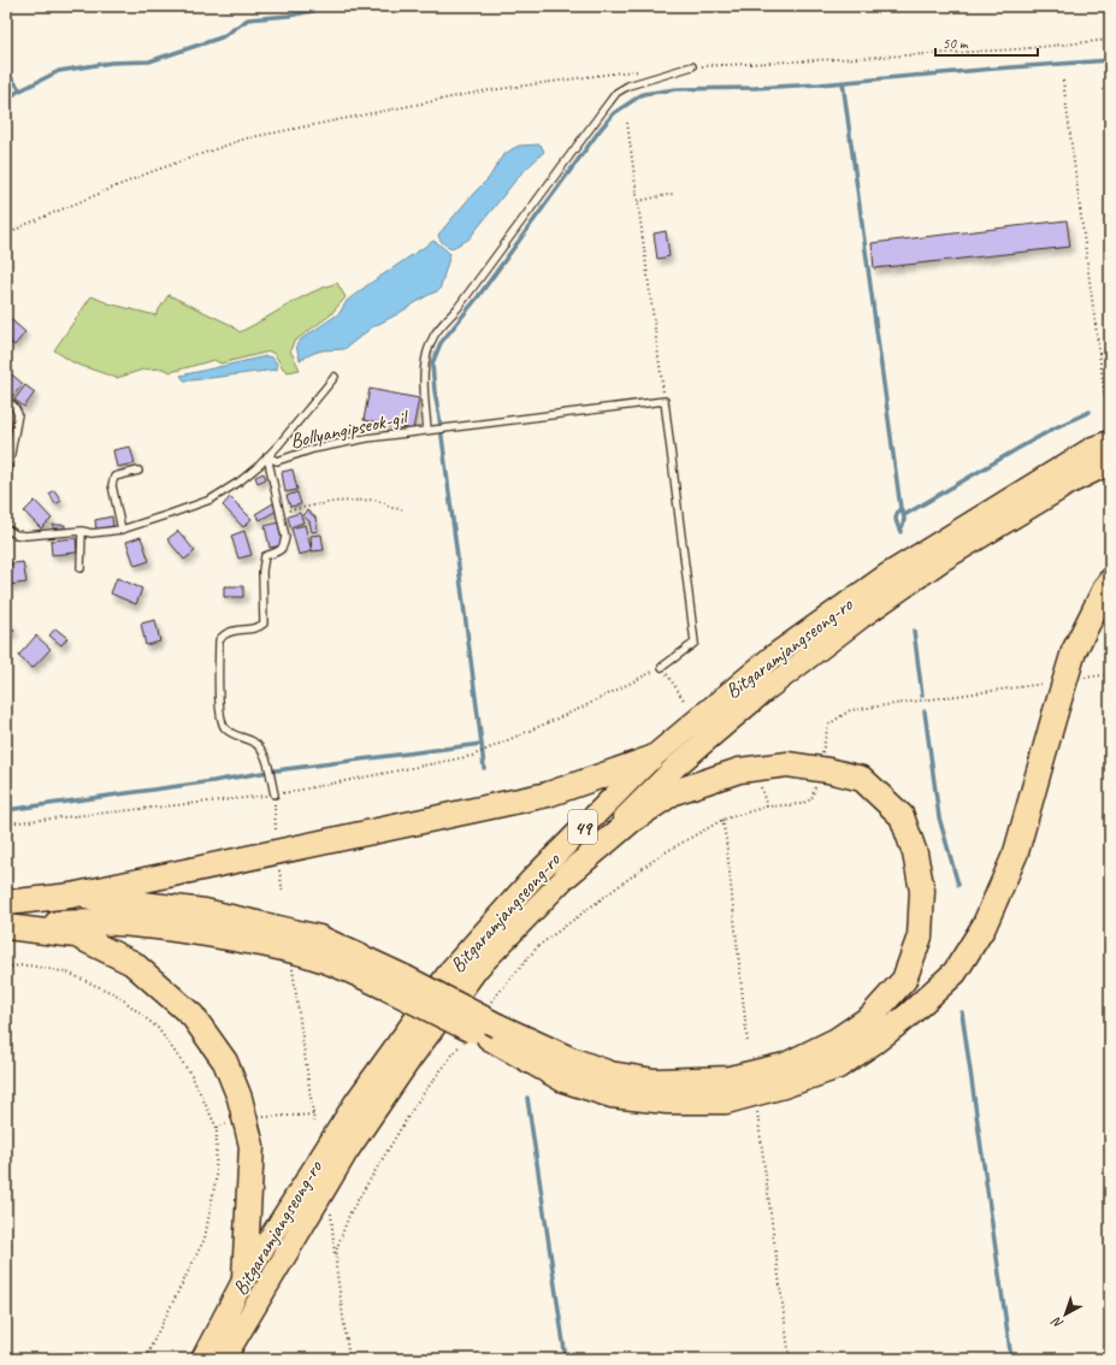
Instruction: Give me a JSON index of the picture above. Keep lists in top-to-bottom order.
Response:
{
  "streets": {
    "highway": ["Bitgaramjangseong-ro", "49"],
    "lane": ["Bollyangipseok-gil"]
  },
  "scale_bar": "50 m",
  "north": "bottom left"
}
